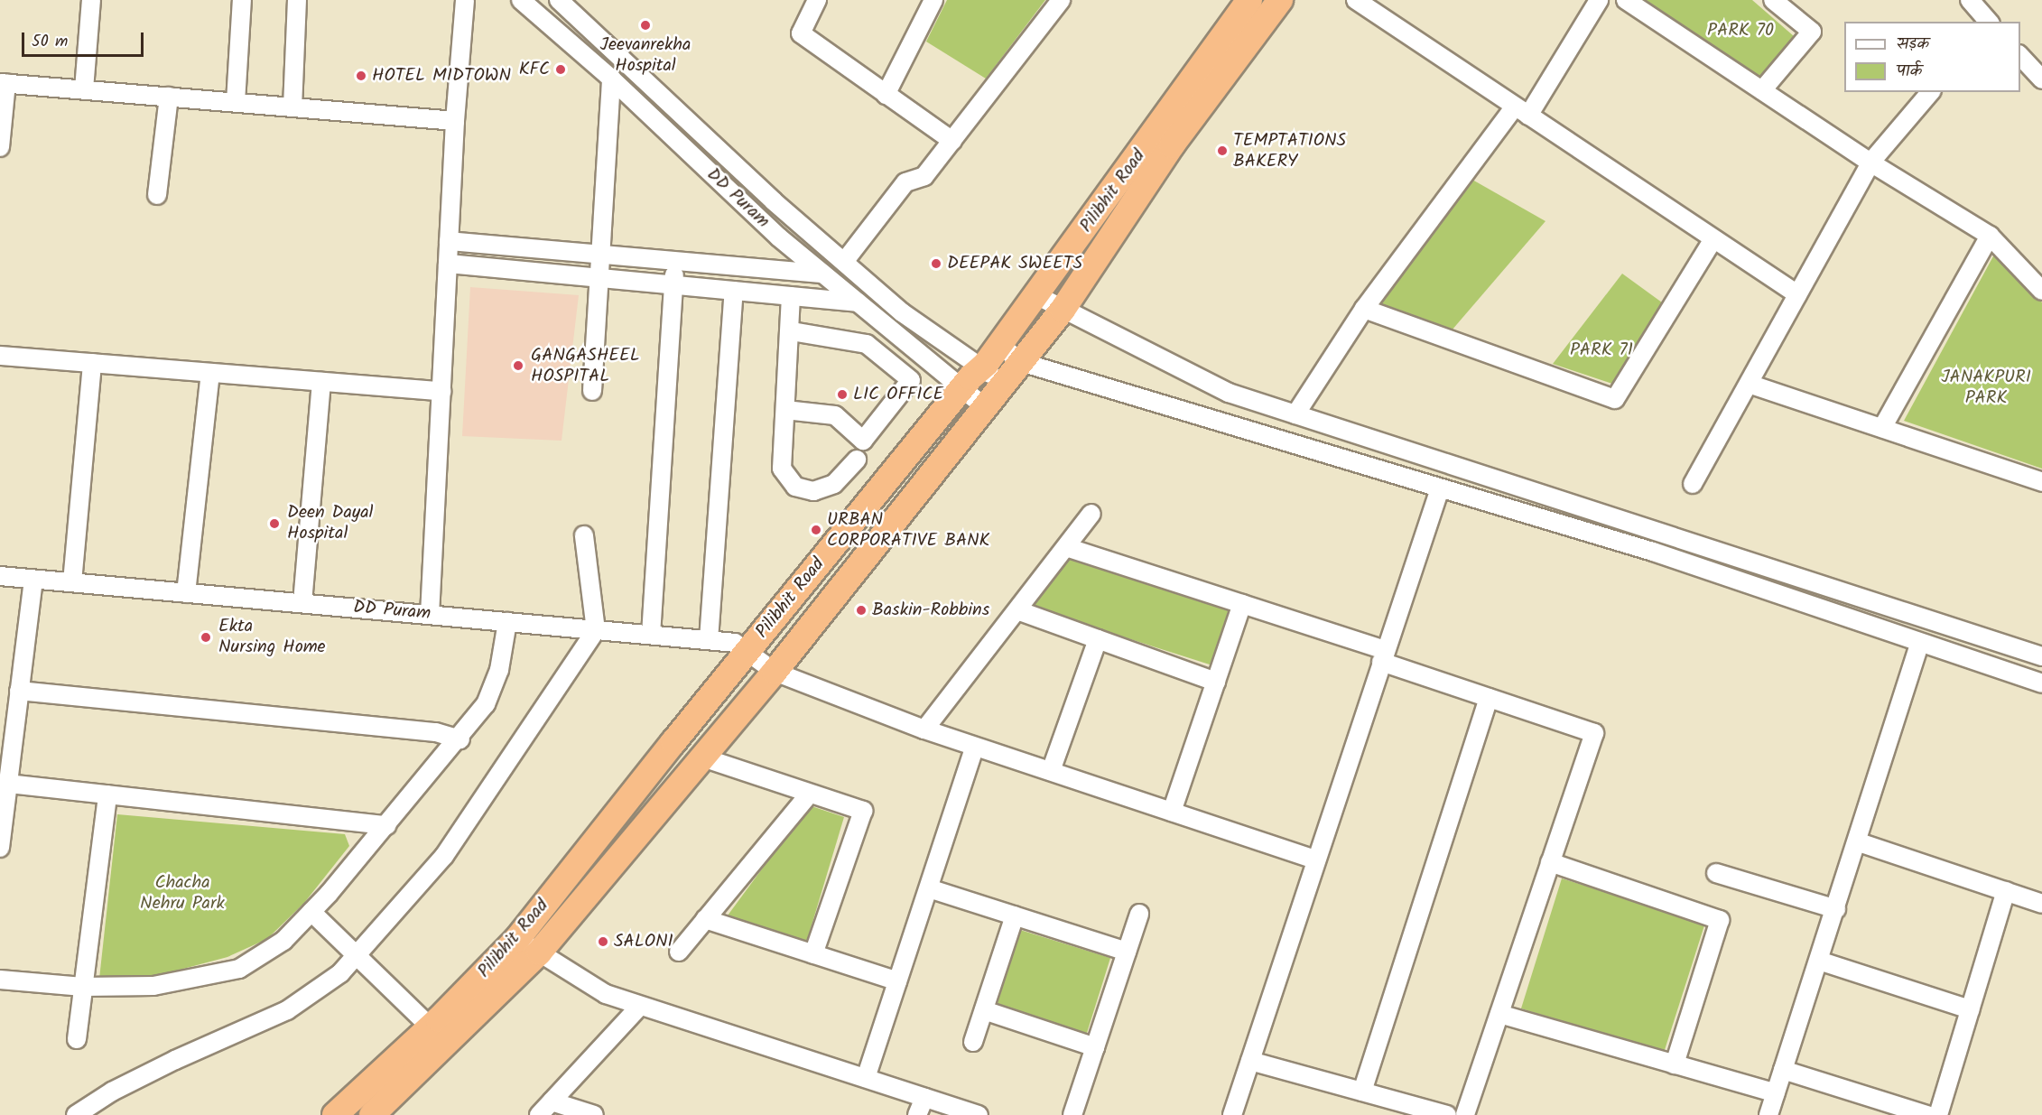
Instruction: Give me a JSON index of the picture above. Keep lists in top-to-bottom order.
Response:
{
  "streets": {
    "highway": ["Pilibhit Road"],
    "street": ["DD Puram"]
  },
  "crossings": [
    ["Pilibhit Road", "DD Puram"]
  ],
  "parks": [
    "PARK 70",
    "PARK 71",
    "JANAKPURI PARK",
    "Chacha Nehru Park"
  ],
  "places": [
    "Jeevanrekha Hospital",
    "KFC",
    "HOTEL MIDTOWN",
    "TEMPTATIONS BAKERY",
    "DEEPAK SWEETS",
    "GANGASHEEL HOSPITAL",
    "LIC OFFICE",
    "Deen Dayal Hospital",
    "URBAN CORPORATIVE BANK",
    "Baskin-Robbins",
    "Ekta Nursing Home",
    "SALONI"
  ],
  "legend": ["सड़क", "पार्क"],
  "scale_bar": "50 m"
}
